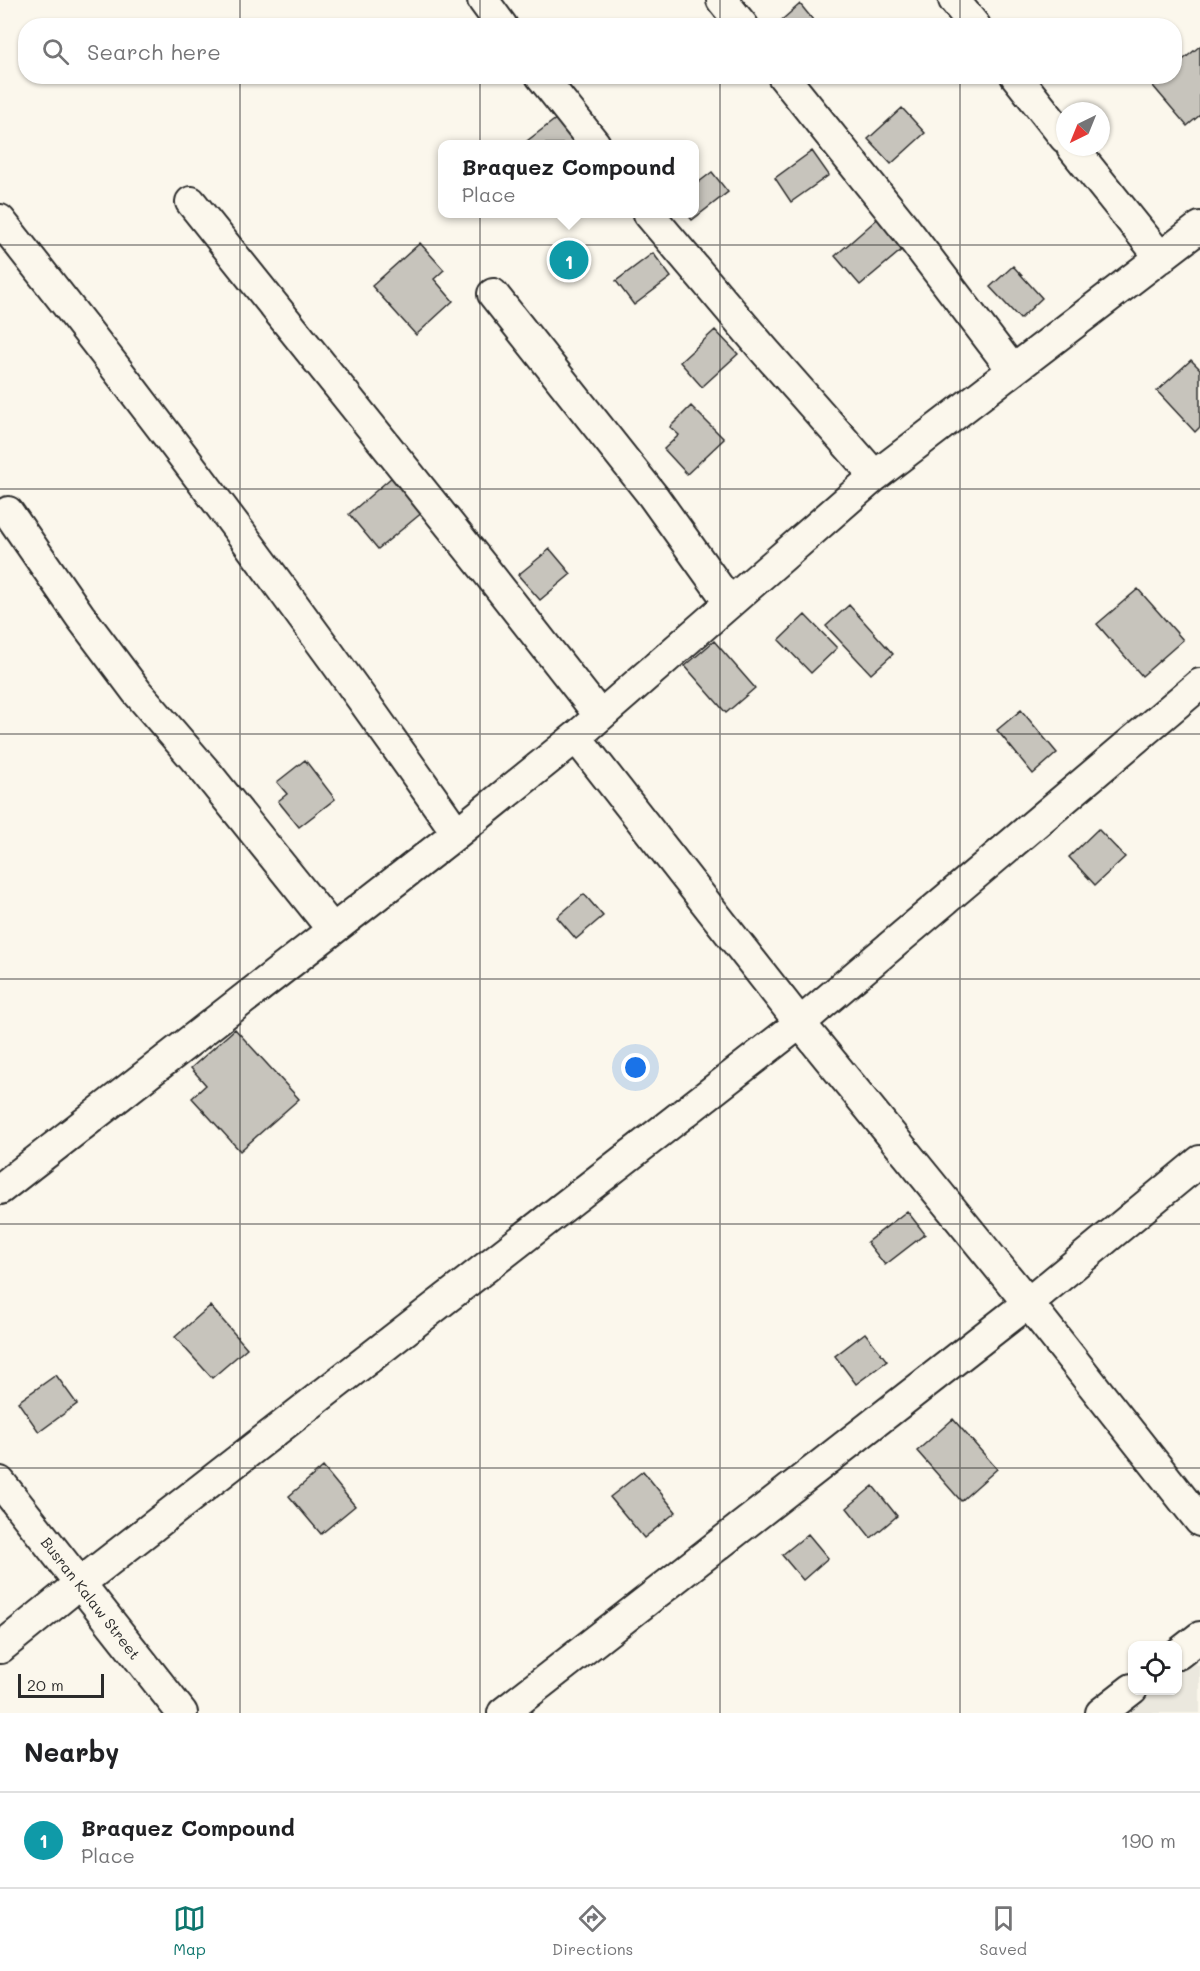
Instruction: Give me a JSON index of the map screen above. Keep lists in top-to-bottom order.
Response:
{
  "streets": {
    "street": ["Busran Kalaw Street"]
  },
  "scale_bar": "20 m",
  "north": "bottom left",
  "page": {
    "search": "Search here",
    "popup": ["Braquez Compound", "Place"],
    "pins": "1",
    "scale": "20 m",
    "heading": "Nearby",
    "list": [
      {
        "mark": "1",
        "name": "Braquez Compound",
        "note": "Place",
        "value": "190 m"
      }
    ],
    "nav": ["Map", "Directions", "Saved"]
  }
}
